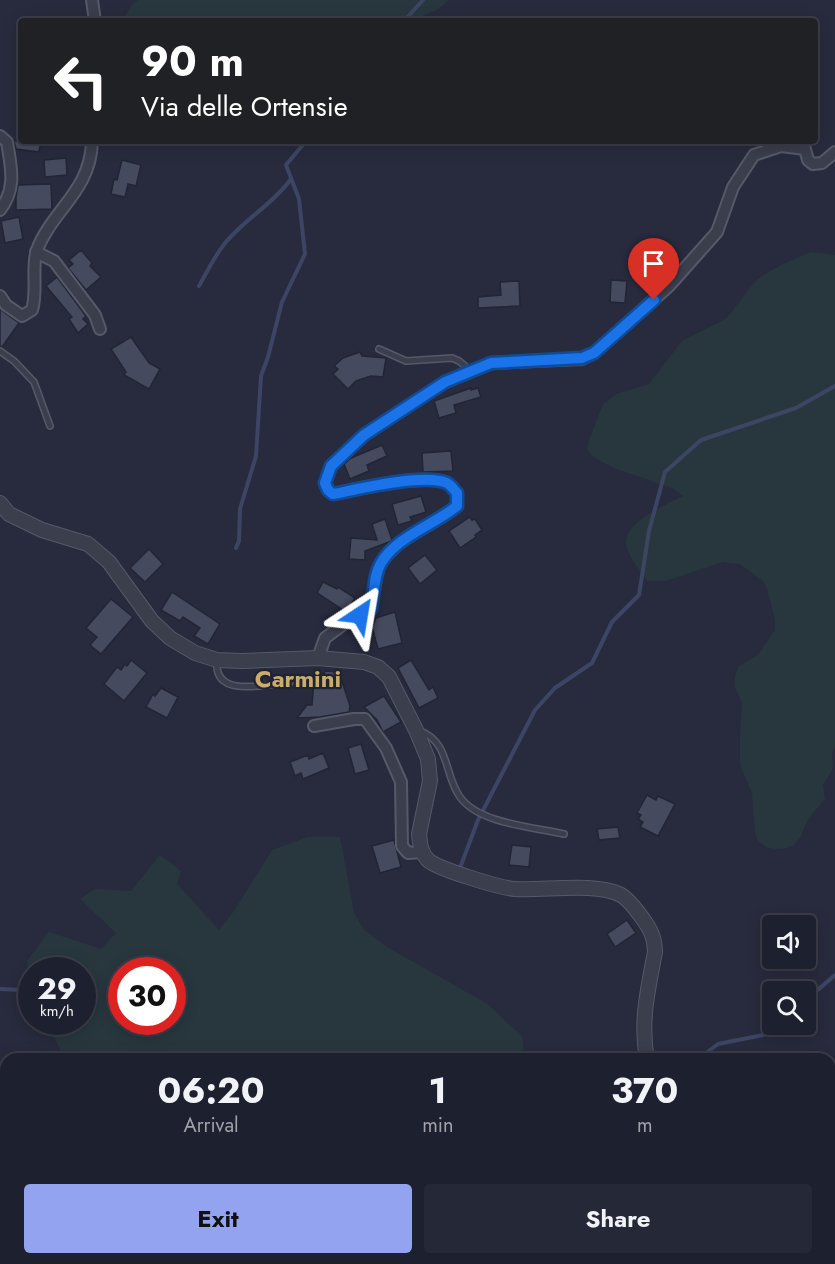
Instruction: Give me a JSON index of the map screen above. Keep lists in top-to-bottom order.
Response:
{
  "districts": ["Carmini"],
  "page": {
    "turn": ["90 m", "Via delle Ortensie"],
    "speed": "29 km/h",
    "limit": "30",
    "eta": [
      "06:20",
      "Arrival",
      "1",
      "min",
      "370",
      "m"
    ],
    "buttons": ["Exit", "Share"]
  }
}
